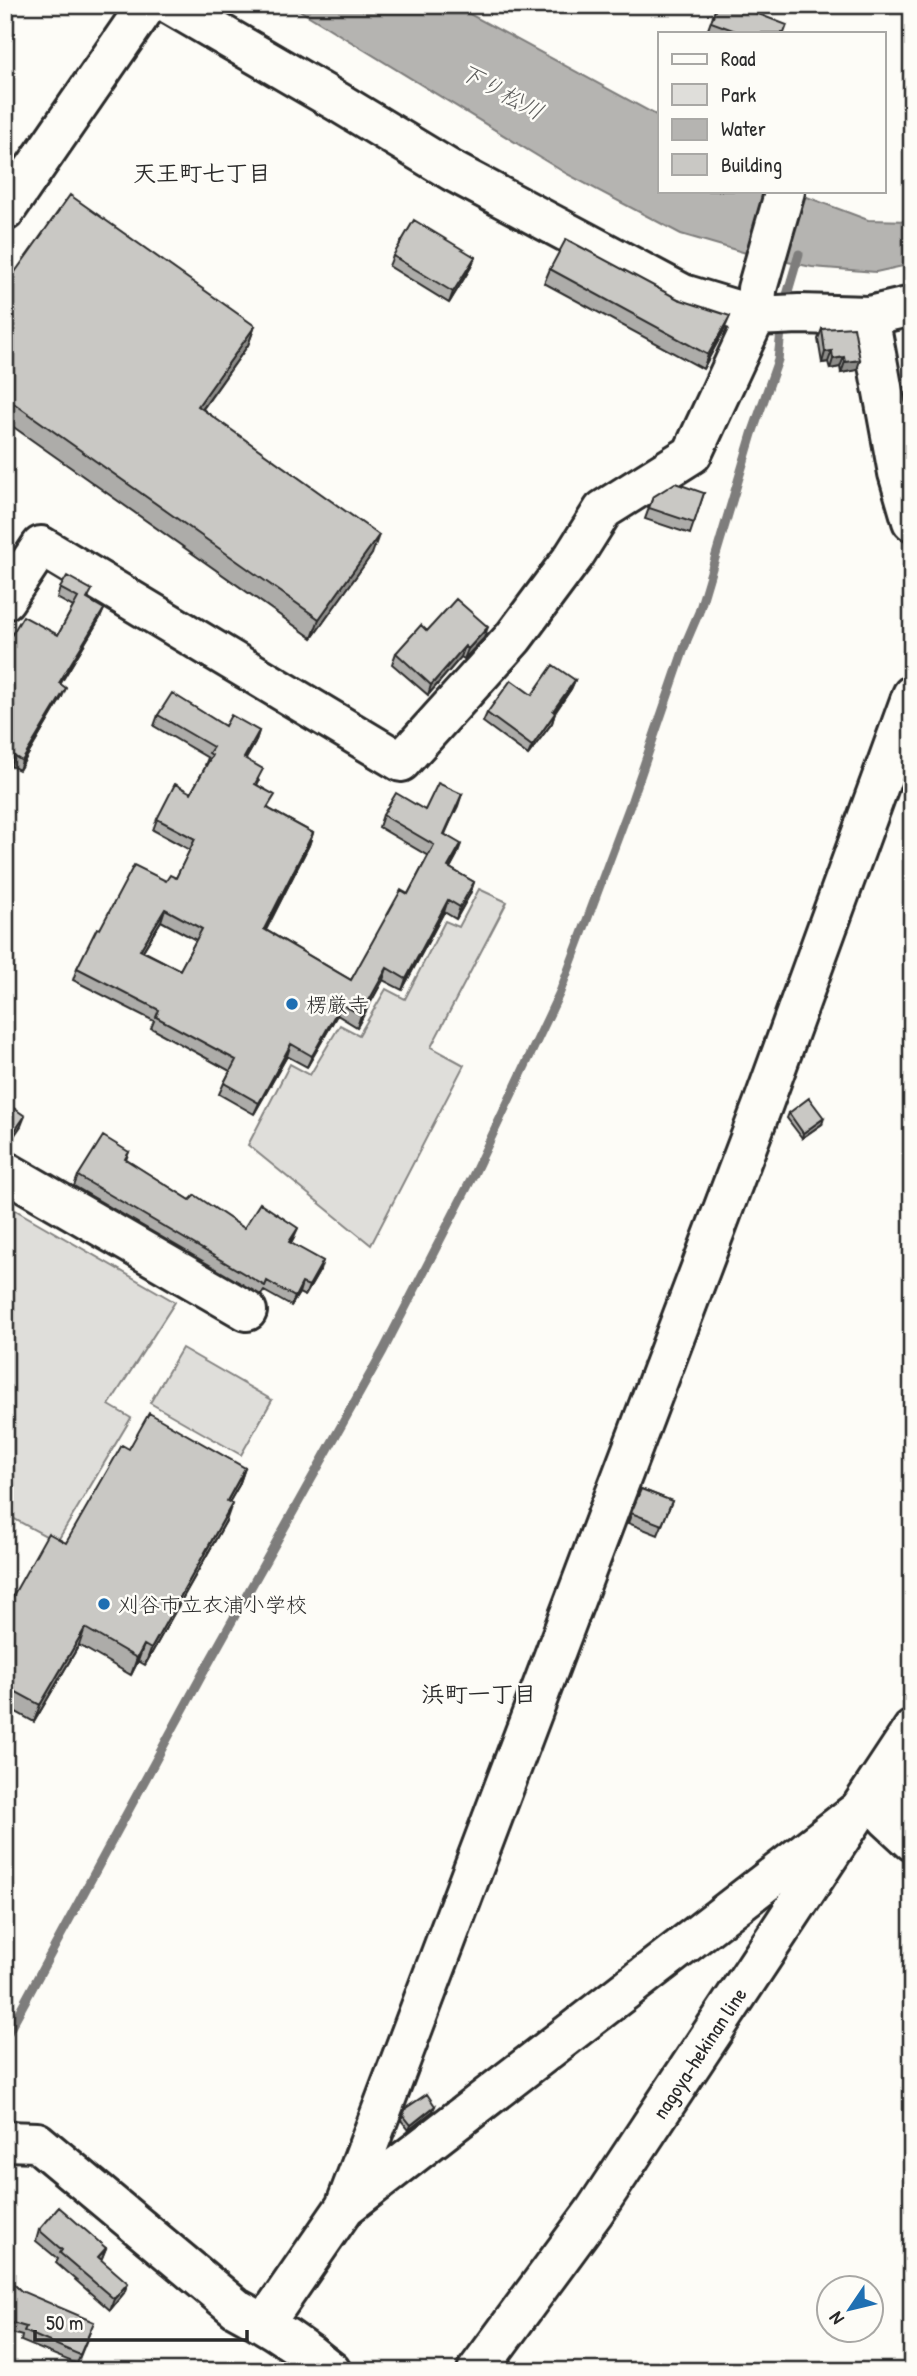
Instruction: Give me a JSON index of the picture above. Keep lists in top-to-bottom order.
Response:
{
  "streets": {
    "street": ["nagoya-hekinan line"]
  },
  "districts": ["天王町七丁目", "浜町一丁目"],
  "water": ["下り松川"],
  "places": ["楞厳寺", "刈谷市立衣浦小学校"],
  "legend": [
    "Road",
    "Park",
    "Water",
    "Building"
  ],
  "scale_bar": "50 m",
  "north": "bottom left"
}
